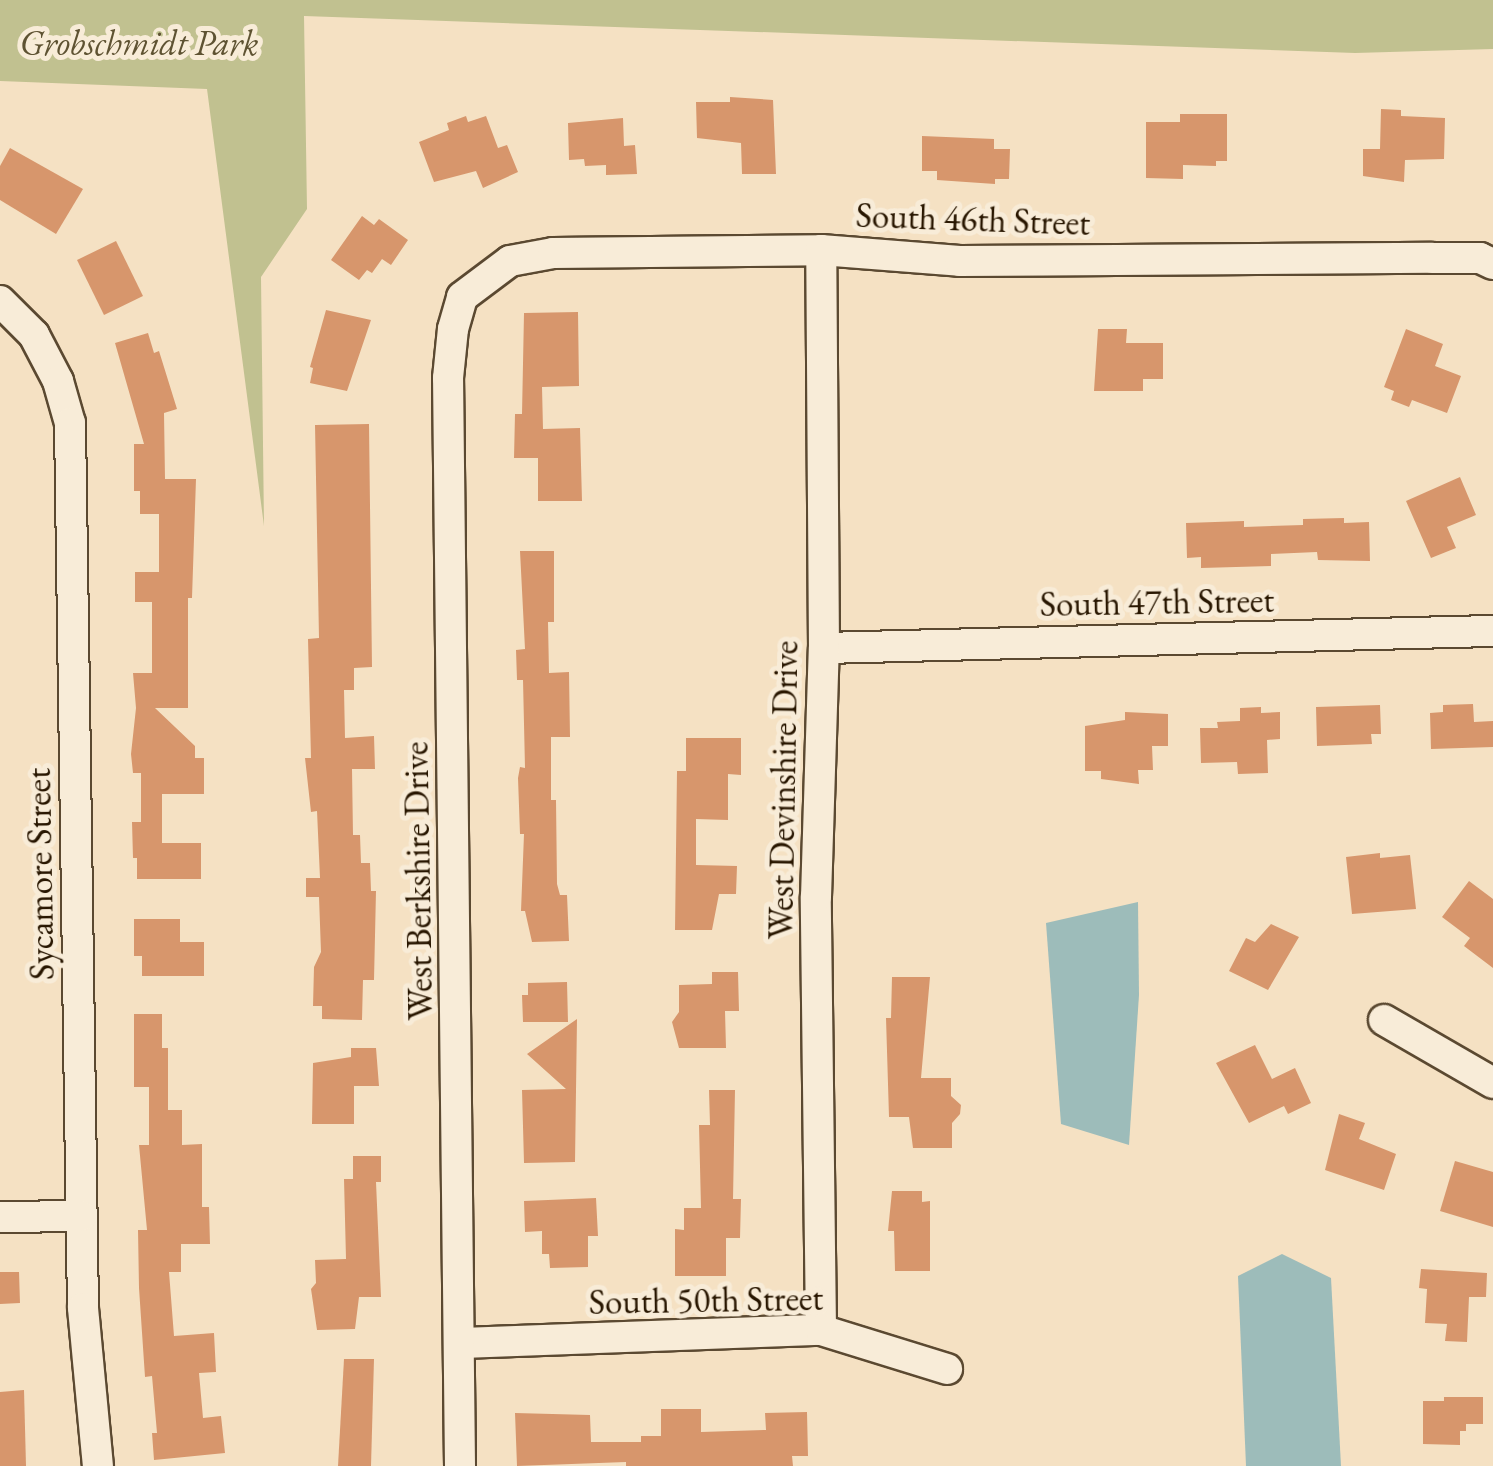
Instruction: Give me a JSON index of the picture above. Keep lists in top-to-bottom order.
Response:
{
  "streets": {
    "street": [
      "South 46th Street",
      "South 47th Street",
      "West Devinshire Drive",
      "Sycamore Street",
      "West Berkshire Drive",
      "South 50th Street"
    ]
  },
  "crossings": [
    ["South 46th Street", "West Devinshire Drive"],
    ["South 46th Street", "West Berkshire Drive"],
    ["South 47th Street", "West Devinshire Drive"],
    ["West Devinshire Drive", "South 50th Street"],
    ["West Berkshire Drive", "South 50th Street"]
  ],
  "parks": ["Grobschmidt Park"]
}
